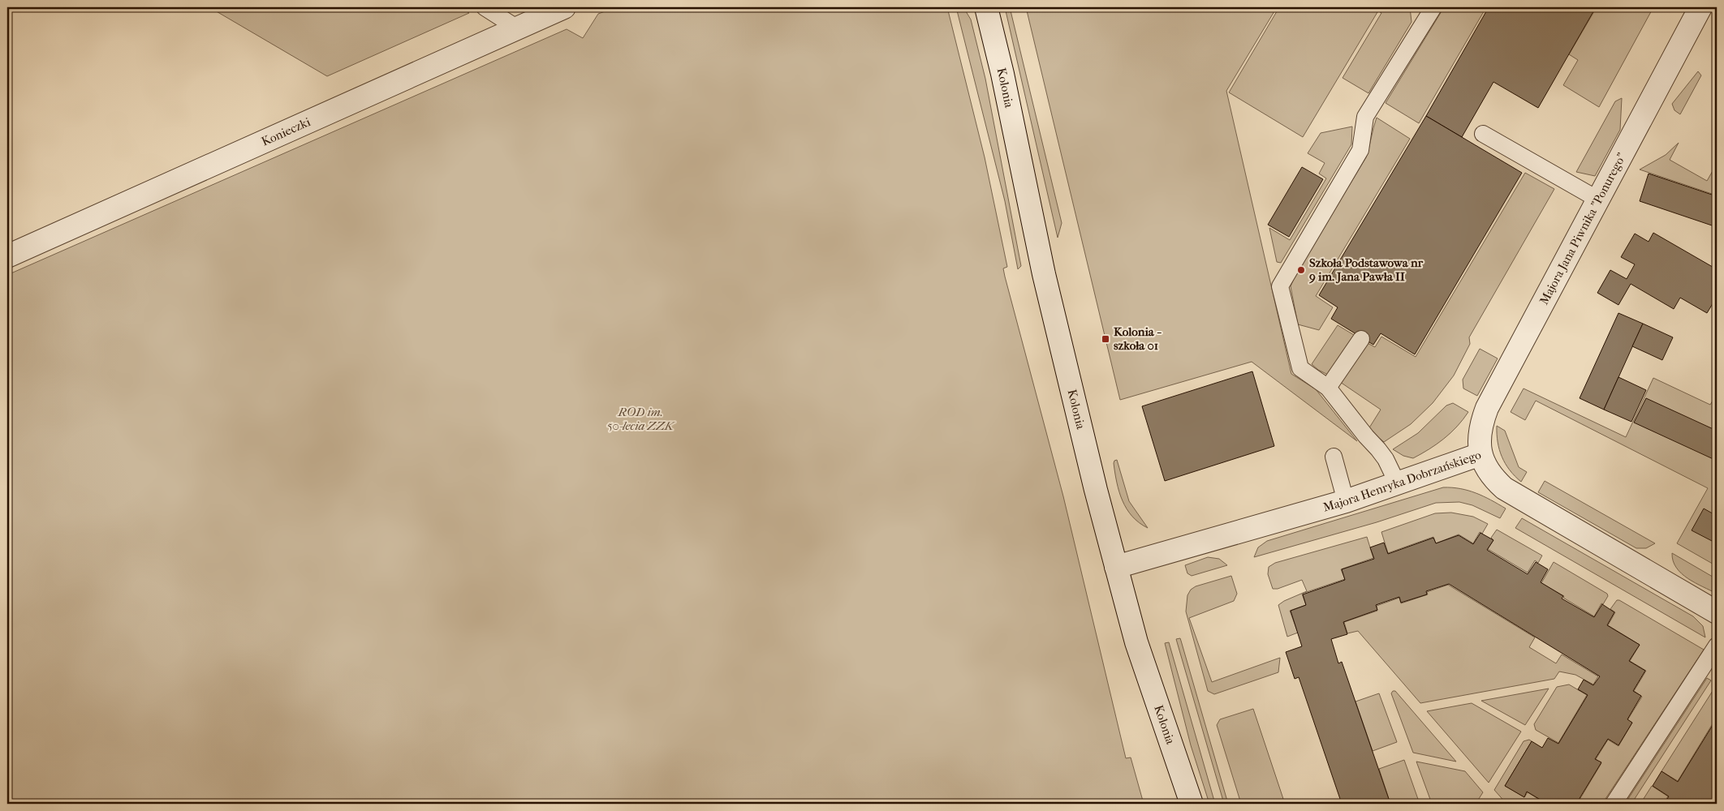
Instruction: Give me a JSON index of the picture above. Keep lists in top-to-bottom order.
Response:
{
  "streets": {
    "street": [
      "Kolonia",
      "Konieczki",
      "Majora Jana Piwnika \"Ponurego\"",
      "Majora Henryka Dobrzańskiego"
    ]
  },
  "crossings": [
    ["Kolonia", "Majora Henryka Dobrzańskiego"],
    ["Majora Jana Piwnika \"Ponurego\"", "Majora Henryka Dobrzańskiego"]
  ],
  "parks": ["ROD im. 50-lecia ZZK"],
  "places": {
    "other": ["Szkoła Podstawowa nr 9 im. Jana Pawła II"],
    "transit": ["Kolonia - szkoła 01"]
  }
}
